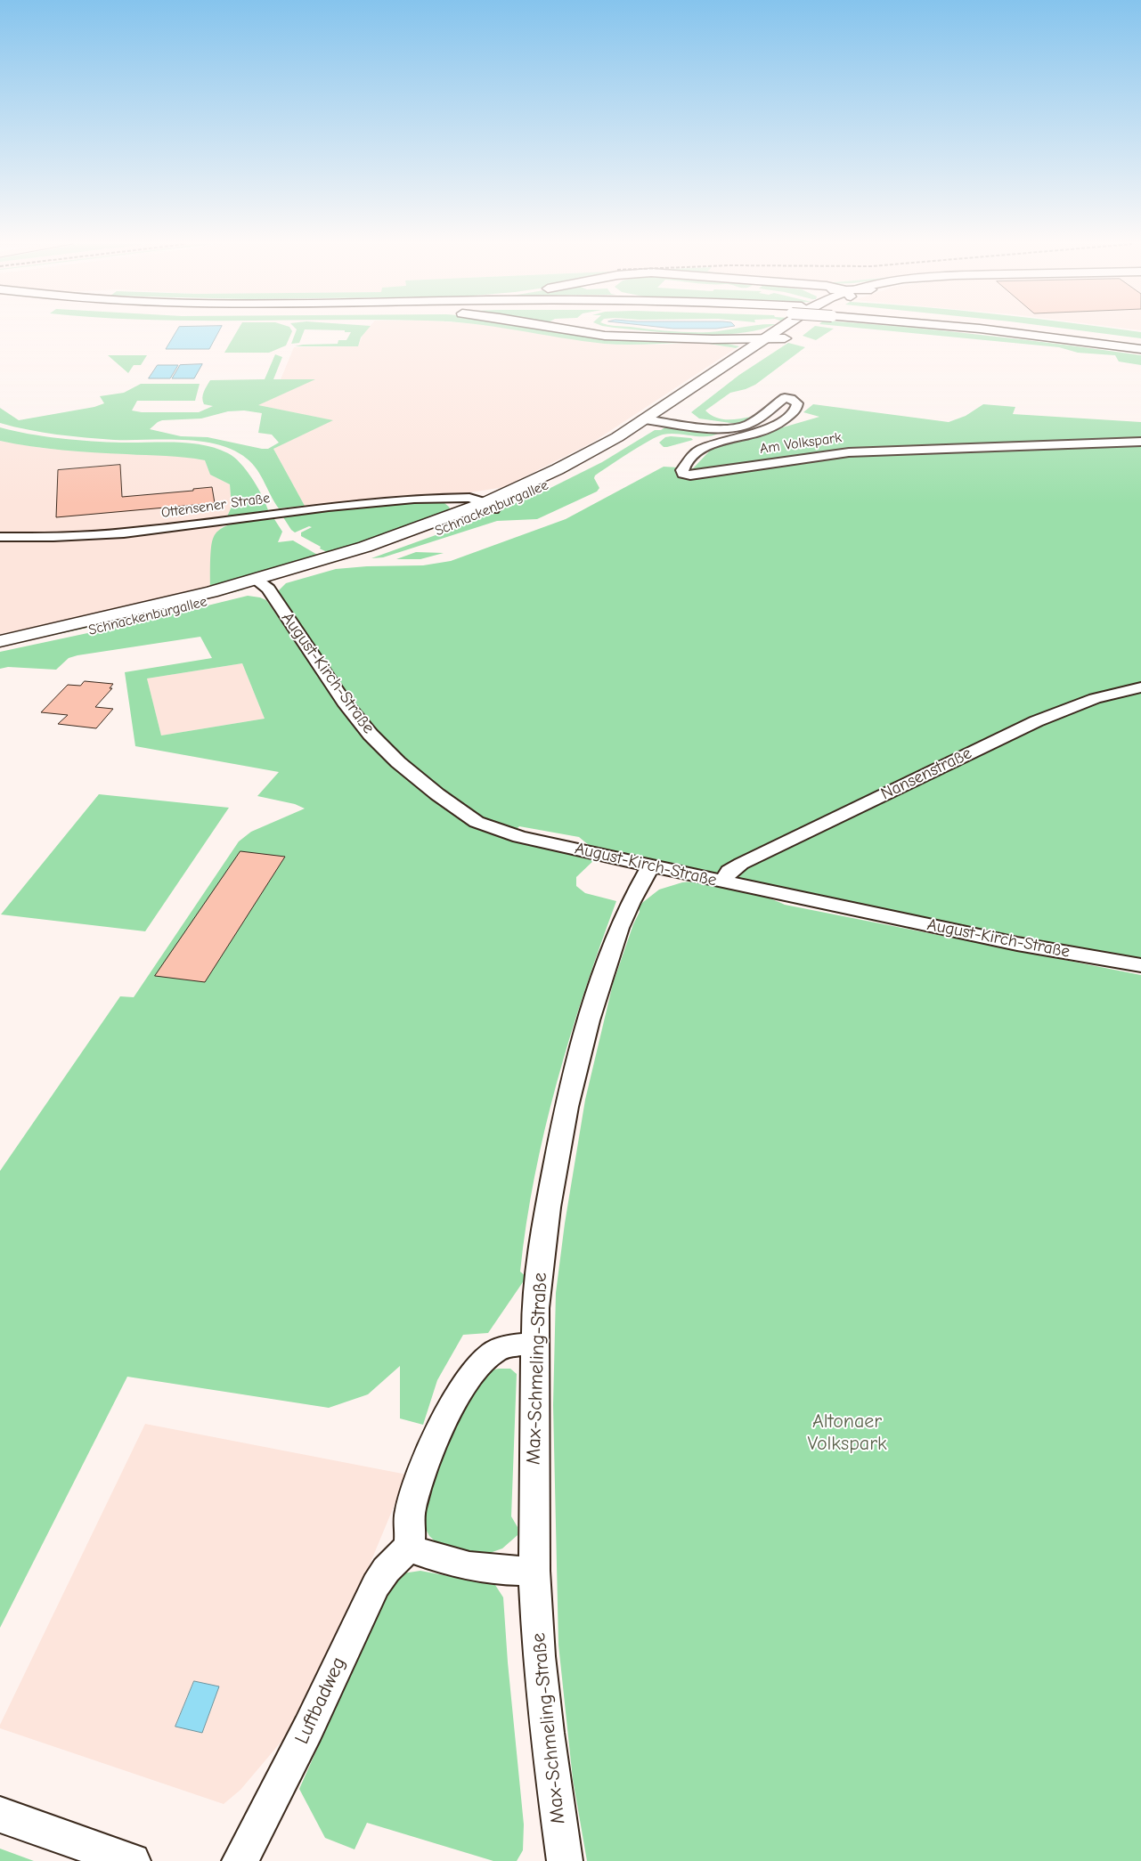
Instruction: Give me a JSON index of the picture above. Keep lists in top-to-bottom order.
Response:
{
  "streets": {
    "main road": ["Schnackenburgallee"],
    "street": [
      "Am Volkspark",
      "Ottensener Straße",
      "August-Kirch-Straße",
      "Nansenstraße",
      "Max-Schmeling-Straße",
      "Luftbadweg"
    ]
  },
  "crossings": [
    ["Am Volkspark", "Schnackenburgallee"],
    ["Ottensener Straße", "Schnackenburgallee"],
    ["Schnackenburgallee", "August-Kirch-Straße"],
    ["August-Kirch-Straße", "Nansenstraße"],
    ["August-Kirch-Straße", "Max-Schmeling-Straße"]
  ],
  "parks": ["Altonaer Volkspark"]
}
